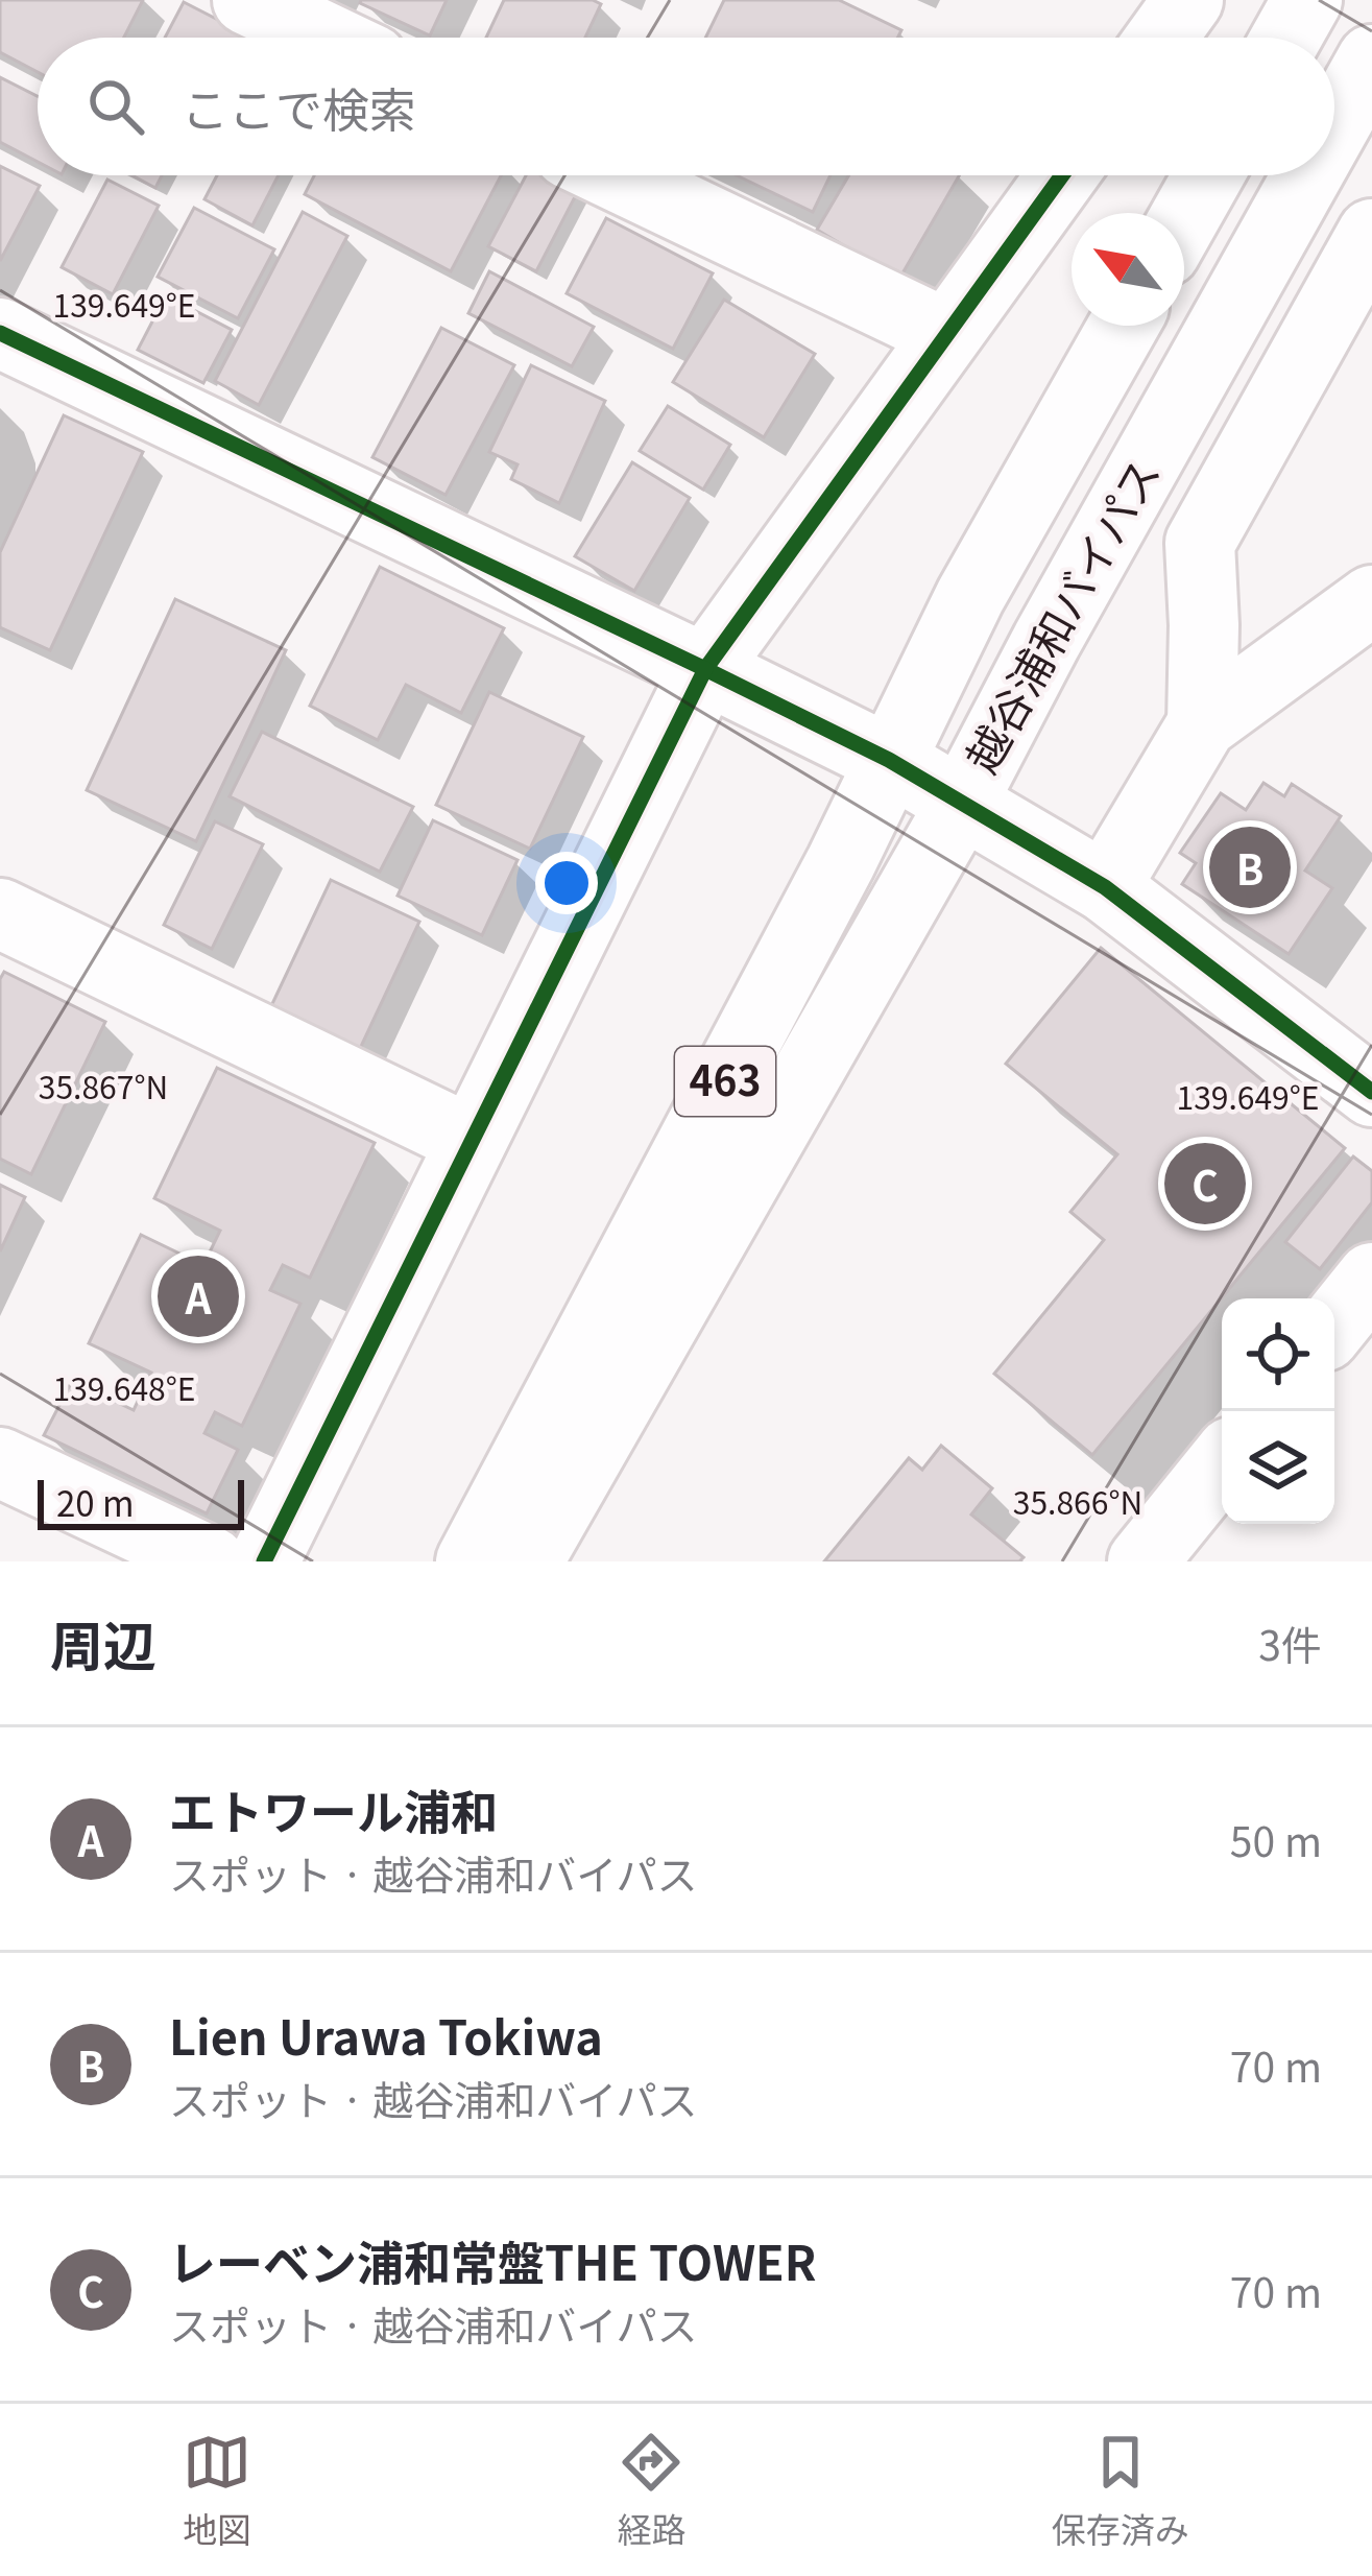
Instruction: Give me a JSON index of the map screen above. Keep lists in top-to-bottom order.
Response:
{
  "streets": {
    "main road": ["越谷浦和バイパス", "463"]
  },
  "scale_bar": "20 m",
  "north": "top left",
  "page": {
    "search": "ここで検索",
    "pins": ["B", "C", "A"],
    "scale": "20 m",
    "heading": ["周辺", "3件"],
    "list": [
      {
        "mark": "A",
        "name": "エトワール浦和",
        "note": "スポット · 越谷浦和バイパス",
        "value": "50 m"
      },
      {
        "mark": "B",
        "name": "Lien Urawa Tokiwa",
        "note": "スポット · 越谷浦和バイパス",
        "value": "70 m"
      },
      {
        "mark": "C",
        "name": "レーベン浦和常盤THE TOWER",
        "note": "スポット · 越谷浦和バイパス",
        "value": "70 m"
      }
    ],
    "nav": ["地図", "経路", "保存済み"]
  },
  "coordinates": [
    "139.649°E",
    "35.867°N",
    "139.648°E",
    "35.866°N"
  ]
}
